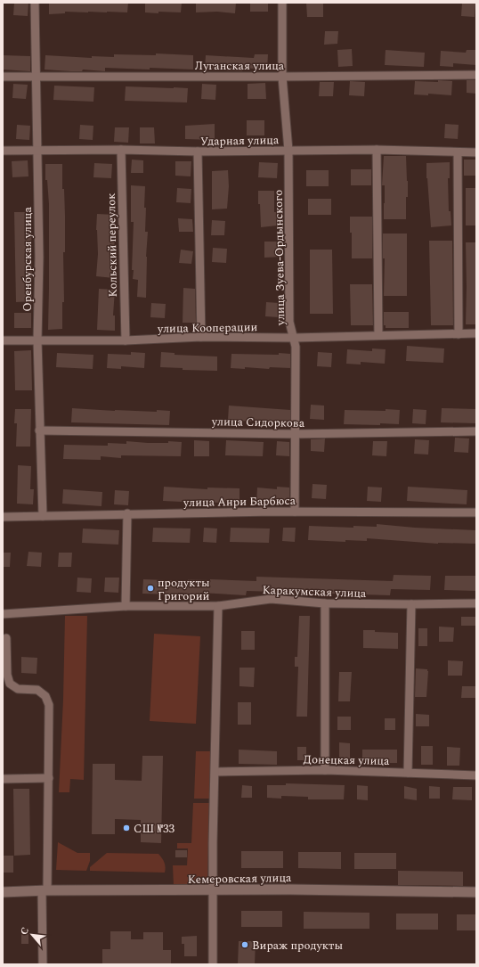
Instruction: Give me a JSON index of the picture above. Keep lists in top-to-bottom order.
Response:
{
  "streets": {
    "street": [
      "Луганская улица",
      "Ударная улица",
      "Кольский переулок",
      "улица Зуева-Ордынского",
      "Оренбурская улица",
      "улица Кооперации",
      "улица Сидоркова",
      "улица Анри Барбюса",
      "Каракумская улица",
      "Донецкая улица",
      "Кемеровская улица"
    ]
  },
  "crossings": [
    ["Луганская улица", "улица Зуева-Ордынского"],
    ["Луганская улица", "Оренбурская улица"],
    ["Ударная улица", "Кольский переулок"],
    ["Ударная улица", "улица Зуева-Ордынского"],
    ["Ударная улица", "Оренбурская улица"],
    ["Кольский переулок", "улица Кооперации"],
    ["улица Зуева-Ордынского", "улица Кооперации"],
    ["улица Зуева-Ордынского", "улица Сидоркова"],
    ["улица Зуева-Ордынского", "улица Анри Барбюса"],
    ["Оренбурская улица", "улица Кооперации"],
    ["Оренбурская улица", "улица Сидоркова"],
    ["Оренбурская улица", "улица Анри Барбюса"]
  ],
  "places": ["продукты Григорий", "СШ №33", "Вираж продукты"],
  "north": "top left"
}
